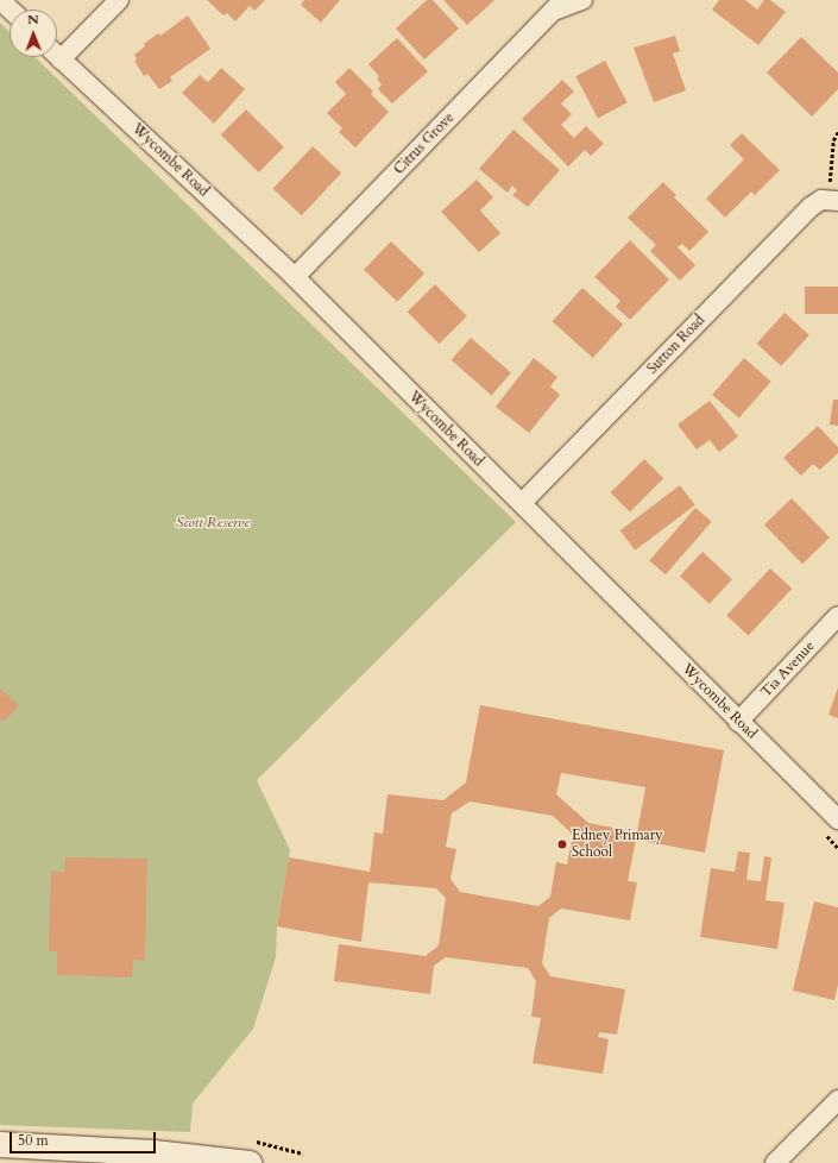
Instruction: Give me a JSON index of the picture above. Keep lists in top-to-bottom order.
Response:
{
  "streets": {
    "street": [
      "Citrus Grove",
      "Wycombe Road",
      "Sutton Road",
      "Tia Avenue"
    ]
  },
  "crossings": [
    ["Citrus Grove", "Wycombe Road"],
    ["Wycombe Road", "Sutton Road"],
    ["Wycombe Road", "Tia Avenue"]
  ],
  "parks": ["Scott Reserve"],
  "places": ["Edney Primary School"],
  "scale_bar": "50 m",
  "north": "top"
}
